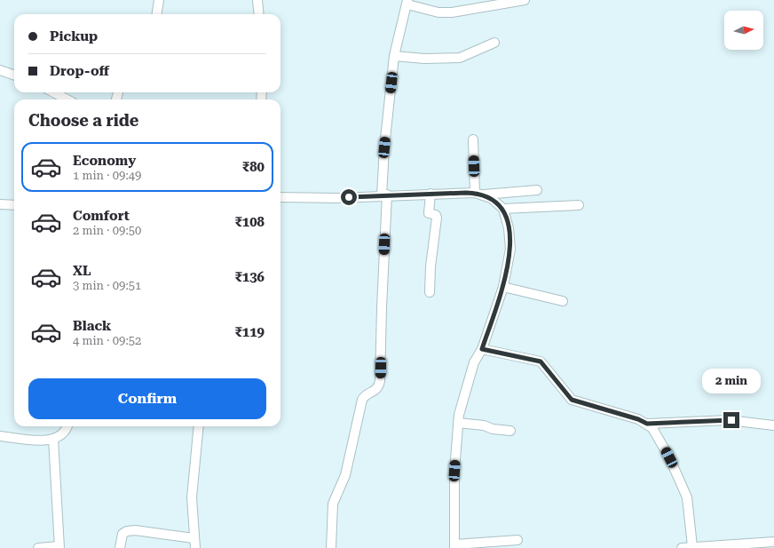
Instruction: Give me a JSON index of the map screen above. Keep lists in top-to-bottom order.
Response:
{
  "north": "right",
  "page": {
    "banner": ["Pickup", "Drop-off"],
    "heading": "Choose a ride",
    "list": [
      {
        "name": "Economy",
        "note": "1 min · 09:49",
        "value": "₹80"
      },
      {
        "name": "Comfort",
        "note": "2 min · 09:50",
        "value": "₹108"
      },
      {
        "name": "XL",
        "note": "3 min · 09:51",
        "value": "₹136"
      },
      {
        "name": "Black",
        "note": "4 min · 09:52",
        "value": "₹119"
      }
    ],
    "bubble": "2 min",
    "buttons": "Confirm"
  }
}
